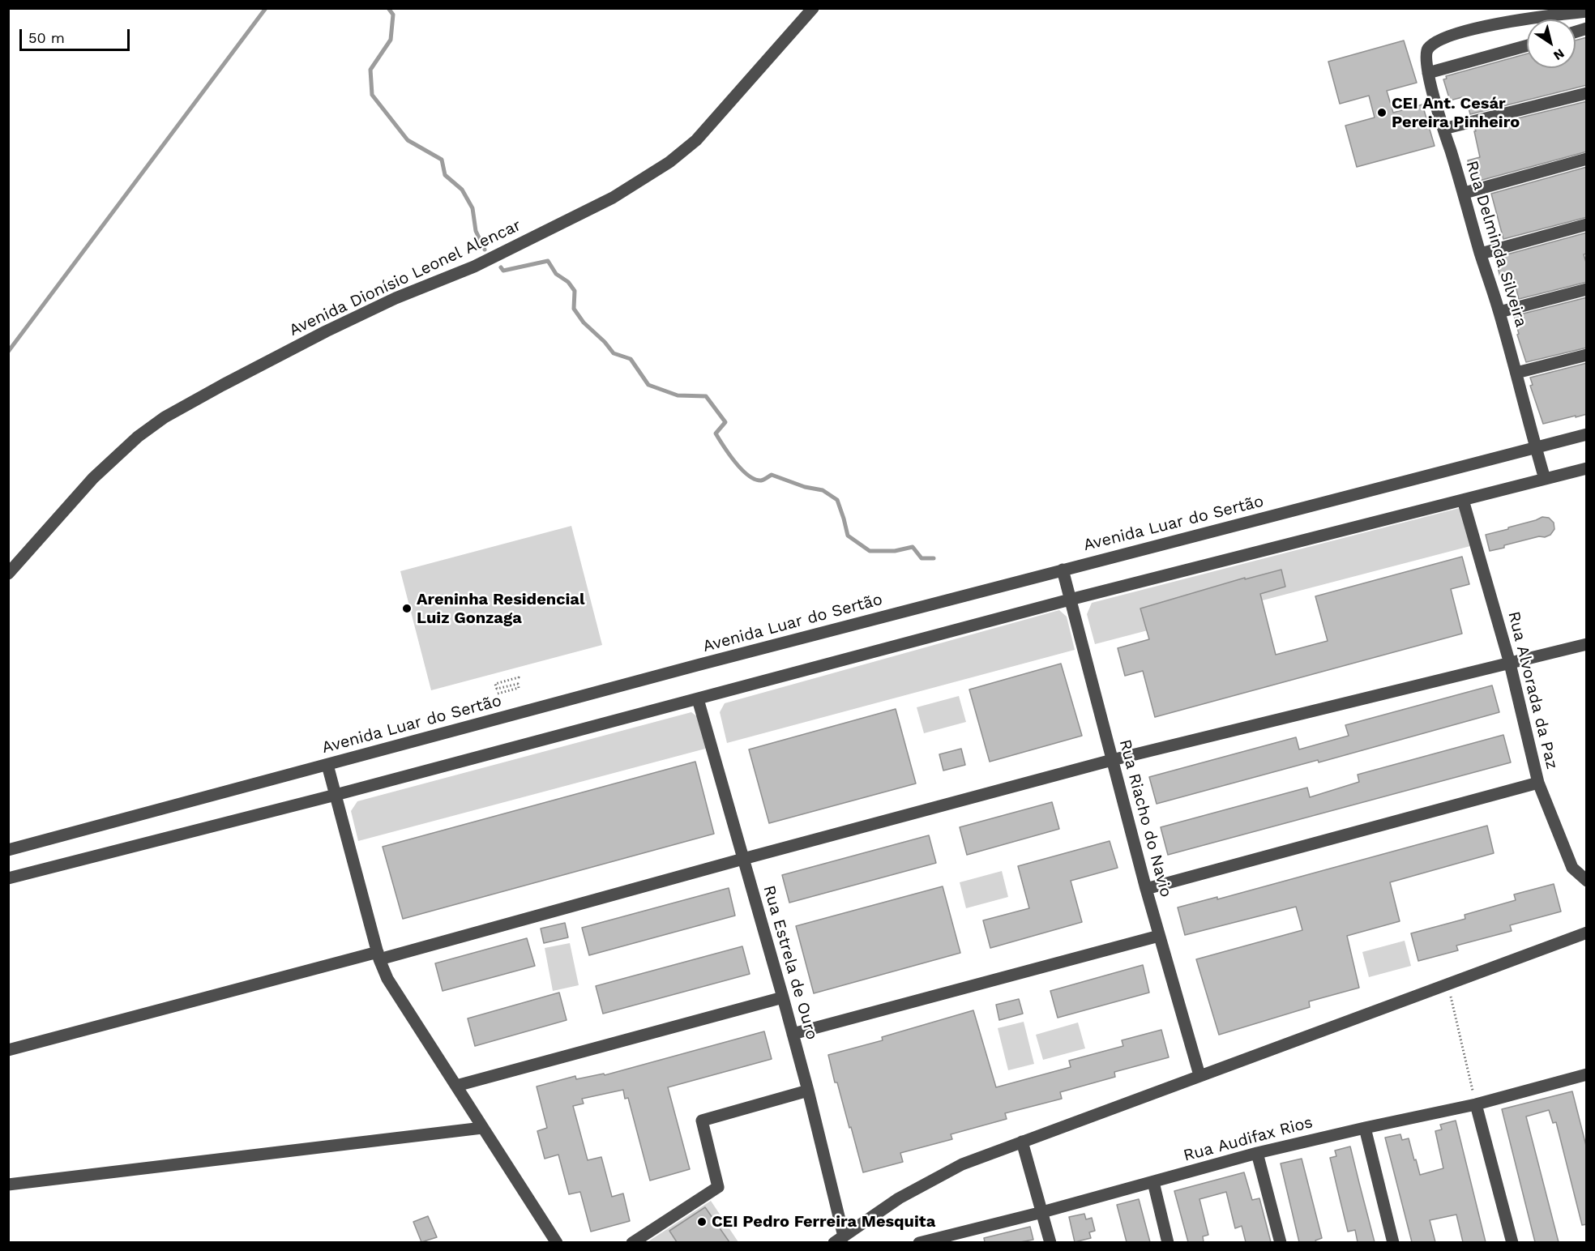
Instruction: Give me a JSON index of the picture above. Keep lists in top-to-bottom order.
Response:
{
  "streets": {
    "street": [
      "Rua Delminda Silveira",
      "Avenida Dionísio Leonel Alencar",
      "Avenida Luar do Sertão",
      "Rua Alvorada da Paz",
      "Rua Riacho do Navio",
      "Rua Estrela de Ouro",
      "Rua Audifax Rios"
    ]
  },
  "crossings": [
    ["Rua Delminda Silveira", "Avenida Luar do Sertão"],
    ["Avenida Luar do Sertão", "Rua Riacho do Navio"]
  ],
  "places": ["CEI Ant. Cesár Pereira Pinheiro", "Areninha Residencial Luiz Gonzaga", "CEI Pedro Ferreira Mesquita"],
  "scale_bar": "50 m",
  "north": "bottom right"
}
